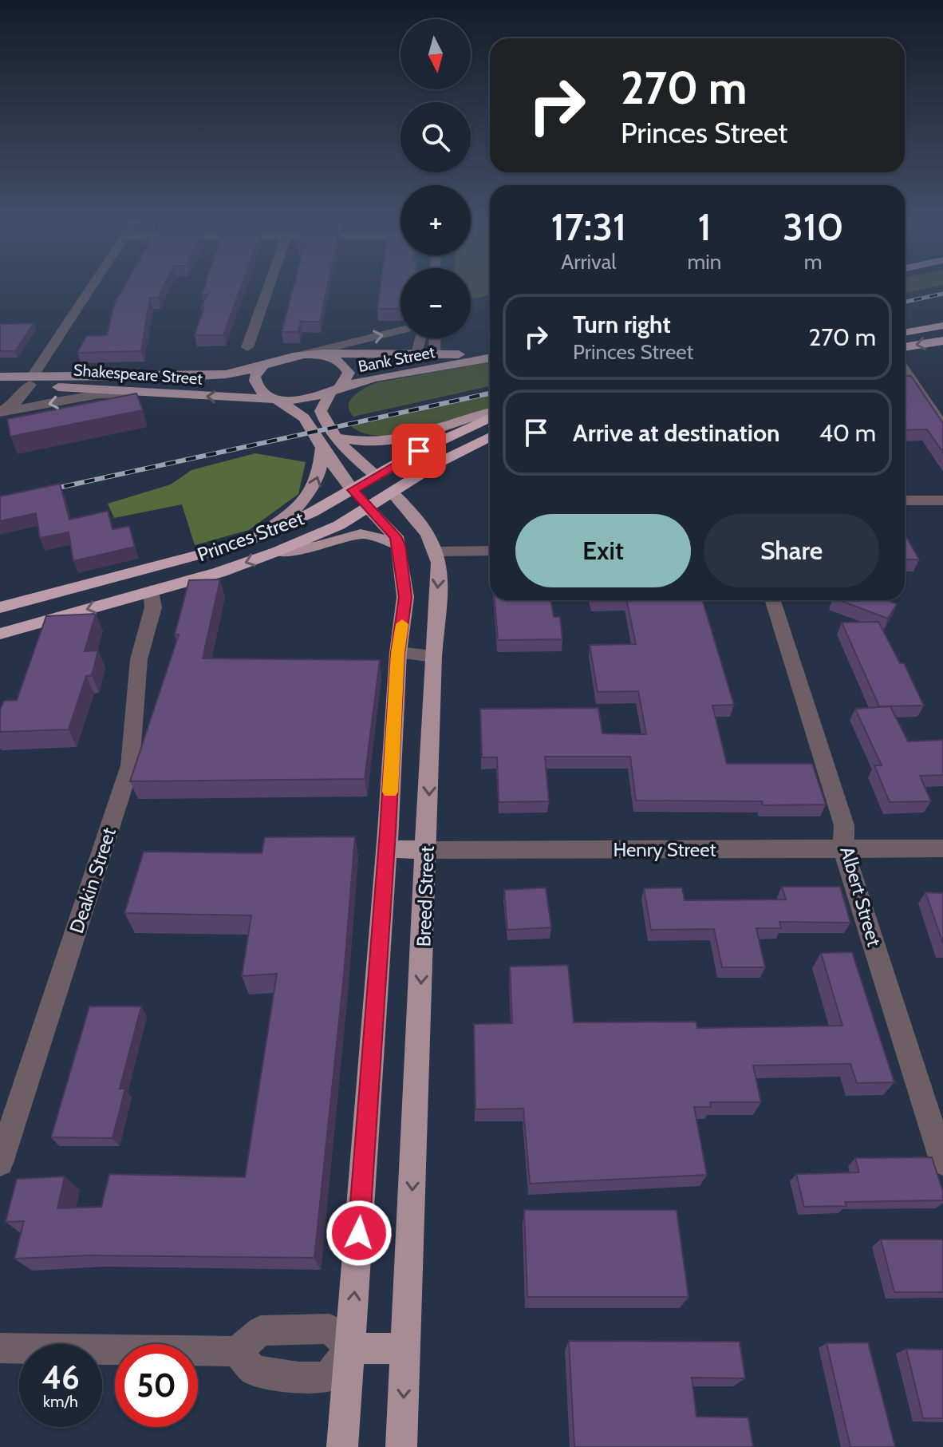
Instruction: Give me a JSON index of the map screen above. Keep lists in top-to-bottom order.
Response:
{
  "streets": {
    "highway": ["Princes Street", "Breed Street"],
    "main road": ["Bank Street", "Shakespeare Street", "Henry Street"],
    "street": ["Deakin Street", "Albert Street"]
  },
  "crossings": [
    ["Bank Street", "Shakespeare Street"],
    ["Bank Street", "Breed Street"],
    ["Princes Street", "Deakin Street"],
    ["Princes Street", "Breed Street"],
    ["Henry Street", "Breed Street"],
    ["Henry Street", "Albert Street"]
  ],
  "north": "bottom",
  "page": {
    "map_buttons": ["+", "−"],
    "turn": ["270 m", "Princes Street"],
    "eta": [
      "17:31",
      "Arrival",
      "1",
      "min",
      "310",
      "m"
    ],
    "list": [
      {
        "name": "Turn right",
        "note": "Princes Street",
        "value": "270 m"
      },
      {
        "name": "Arrive at destination",
        "value": "40 m"
      }
    ],
    "buttons": ["Exit", "Share"],
    "speed": "46 km/h",
    "limit": "50"
  }
}
